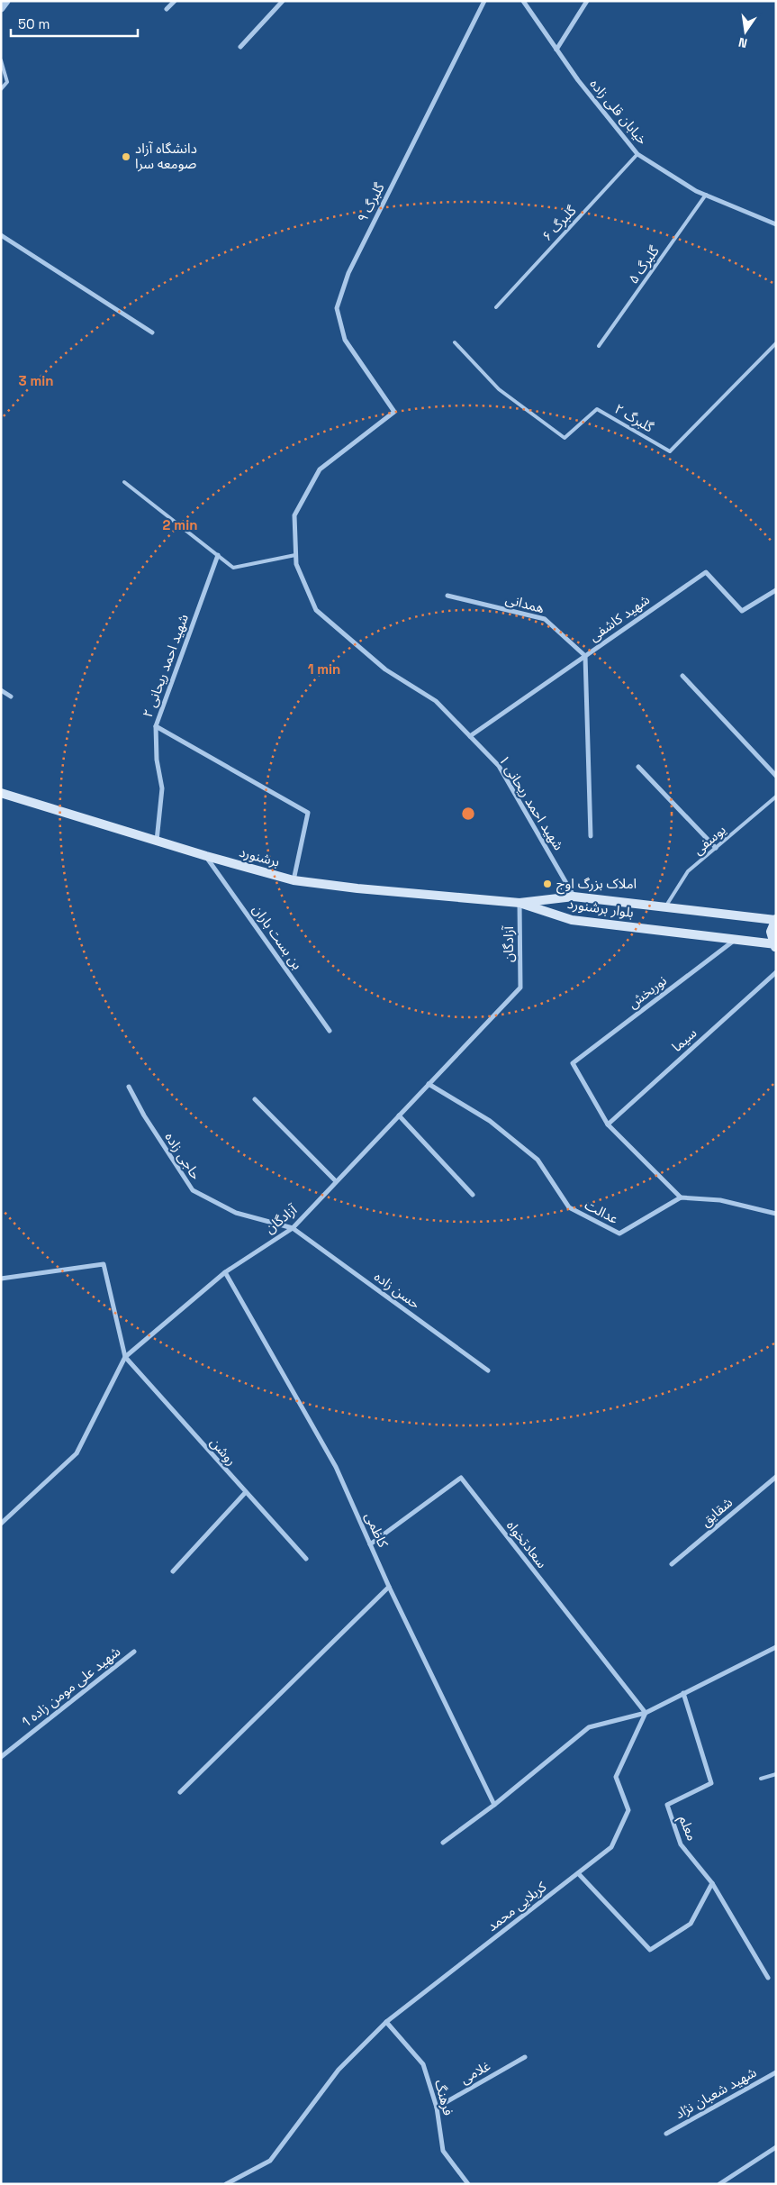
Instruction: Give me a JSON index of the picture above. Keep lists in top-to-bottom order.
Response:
{
  "streets": {
    "main road": ["برشنورد", "بلوار برشنورد"],
    "street": [
      "خیابان قلی زاده",
      "گلبرگ ۹",
      "همدانی",
      "شهید کاشفی",
      "شهید احمد ریحانی ۲",
      "شهید احمد ریحانی ۱",
      "بن بست باران",
      "آزادگان",
      "نوربخش",
      "سیما",
      "حاجی زاده",
      "عدالت",
      "حسن زاده",
      "روشن",
      "شقایق",
      "کاظمی",
      "سعادتخواه",
      "شهید علی مومن زاده 1",
      "معلم",
      "کربلایی محمد",
      "غلامی",
      "شهید شعبان نژاد",
      "فرهنگ"
    ],
    "lane": [
      "گلبرگ ۶",
      "گلبرگ ۵",
      "گلبرگ ۲",
      "یوسفی"
    ]
  },
  "crossings": [
    ["خیابان قلی زاده", "گلبرگ ۶"],
    ["خیابان قلی زاده", "گلبرگ ۵"],
    ["گلبرگ ۹", "شهید احمد ریحانی ۱"],
    ["همدانی", "شهید کاشفی"],
    ["شهید کاشفی", "شهید احمد ریحانی ۱"],
    ["شهید احمد ریحانی ۲", "برشنورد"],
    ["شهید احمد ریحانی ۱", "بلوار برشنورد"],
    ["یوسفی", "بلوار برشنورد"],
    ["برشنورد", "بلوار برشنورد"],
    ["برشنورد", "بن بست باران"],
    ["برشنورد", "آزادگان"],
    ["بلوار برشنورد", "آزادگان"],
    ["بلوار برشنورد", "نوربخش"],
    ["آزادگان", "حاجی زاده"],
    ["آزادگان", "عدالت"],
    ["آزادگان", "حسن زاده"],
    ["آزادگان", "روشن"],
    ["آزادگان", "کاظمی"],
    ["نوربخش", "سیما"],
    ["حاجی زاده", "حسن زاده"],
    ["کاظمی", "سعادتخواه"],
    ["سعادتخواه", "کربلایی محمد"],
    ["کربلایی محمد", "فرهنگ"],
    ["غلامی", "فرهنگ"]
  ],
  "places": ["دانشگاه آزاد صومعه سرا", "املاک بزرگ اوج"],
  "scale_bar": "50 m",
  "north": "bottom",
  "rings": ["3 min", "2 min", "1 min"]
}
